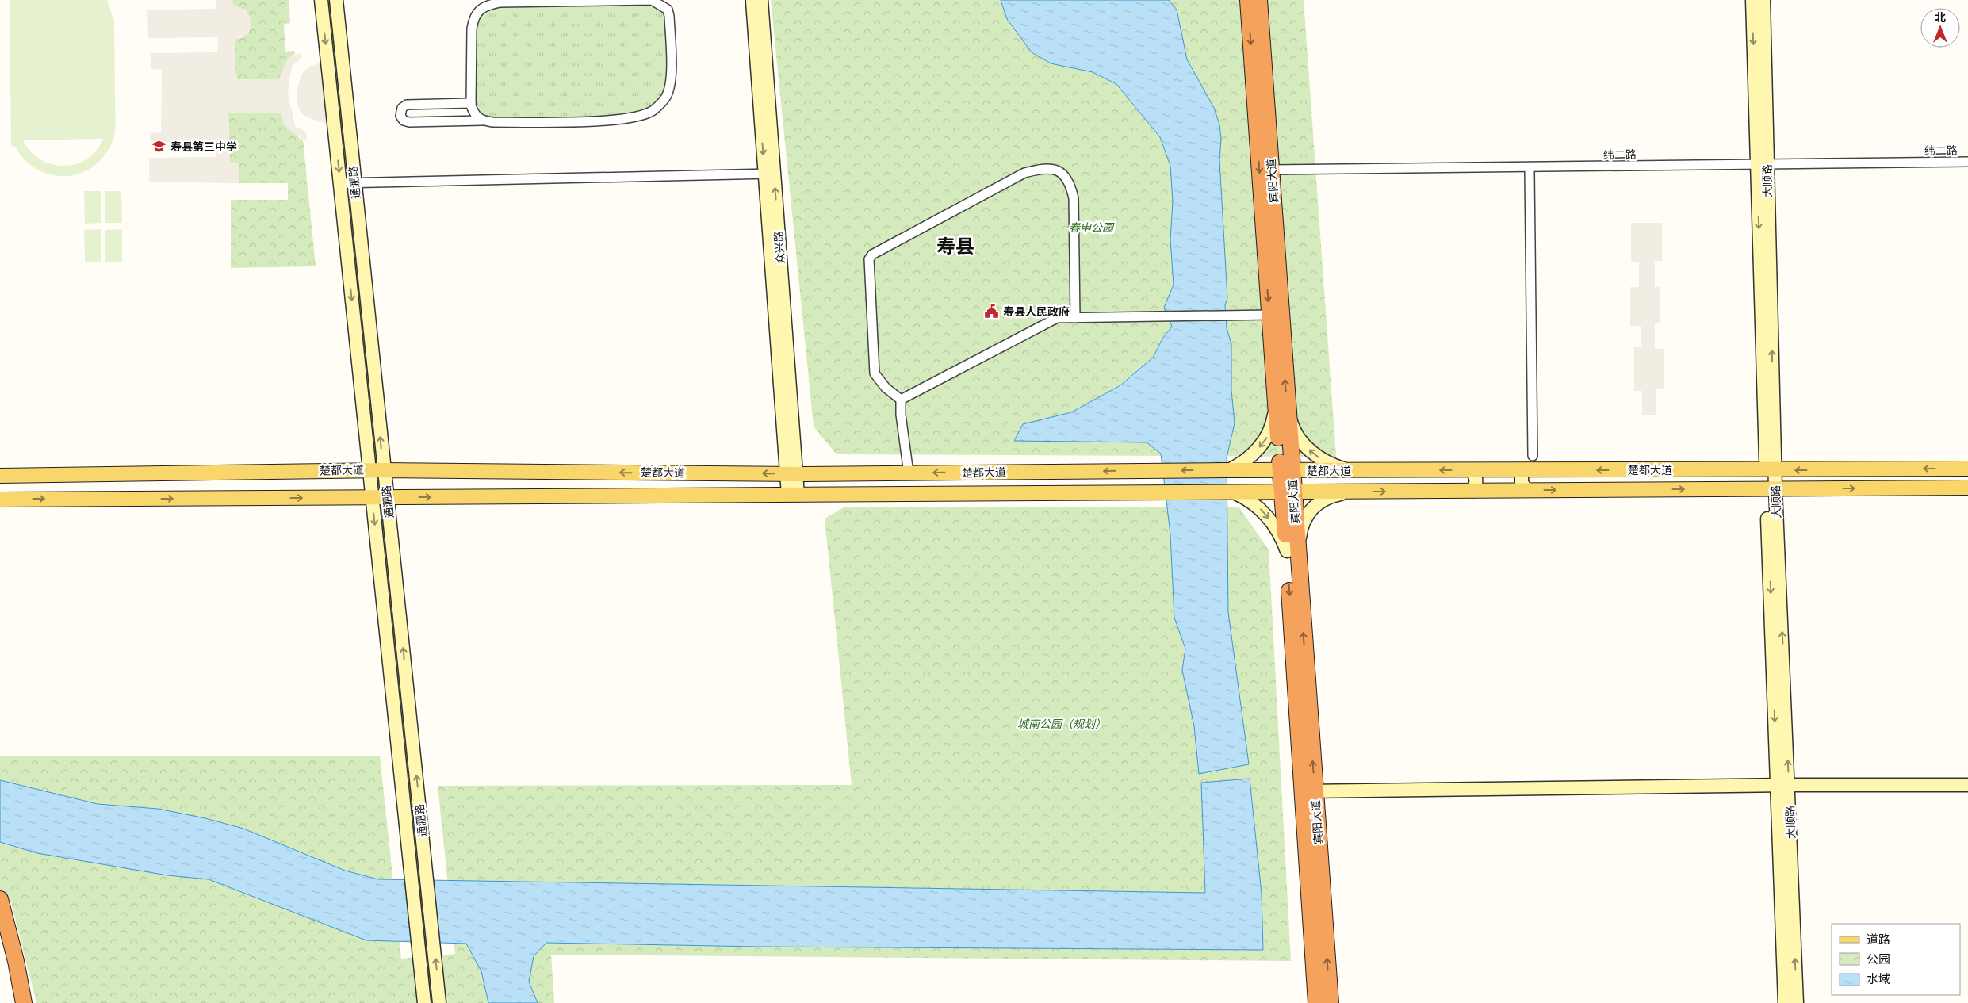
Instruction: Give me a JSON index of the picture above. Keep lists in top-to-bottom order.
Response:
{
  "streets": {
    "highway": ["宾阳大道"],
    "main road": ["楚都大道"],
    "street": [
      "纬二路",
      "大顺路",
      "通淝路",
      "众兴路"
    ]
  },
  "crossings": [
    ["纬二路", "宾阳大道"],
    ["纬二路", "大顺路"],
    ["宾阳大道", "楚都大道"],
    ["大顺路", "楚都大道"],
    ["通淝路", "楚都大道"],
    ["众兴路", "楚都大道"]
  ],
  "districts": ["寿县"],
  "parks": ["春申公园", "城南公园（规划）"],
  "places": {
    "school or university": ["寿县第三中学"],
    "public building": ["寿县人民政府"]
  },
  "legend": ["道路", "公园", "水域"],
  "north": "top"
}
